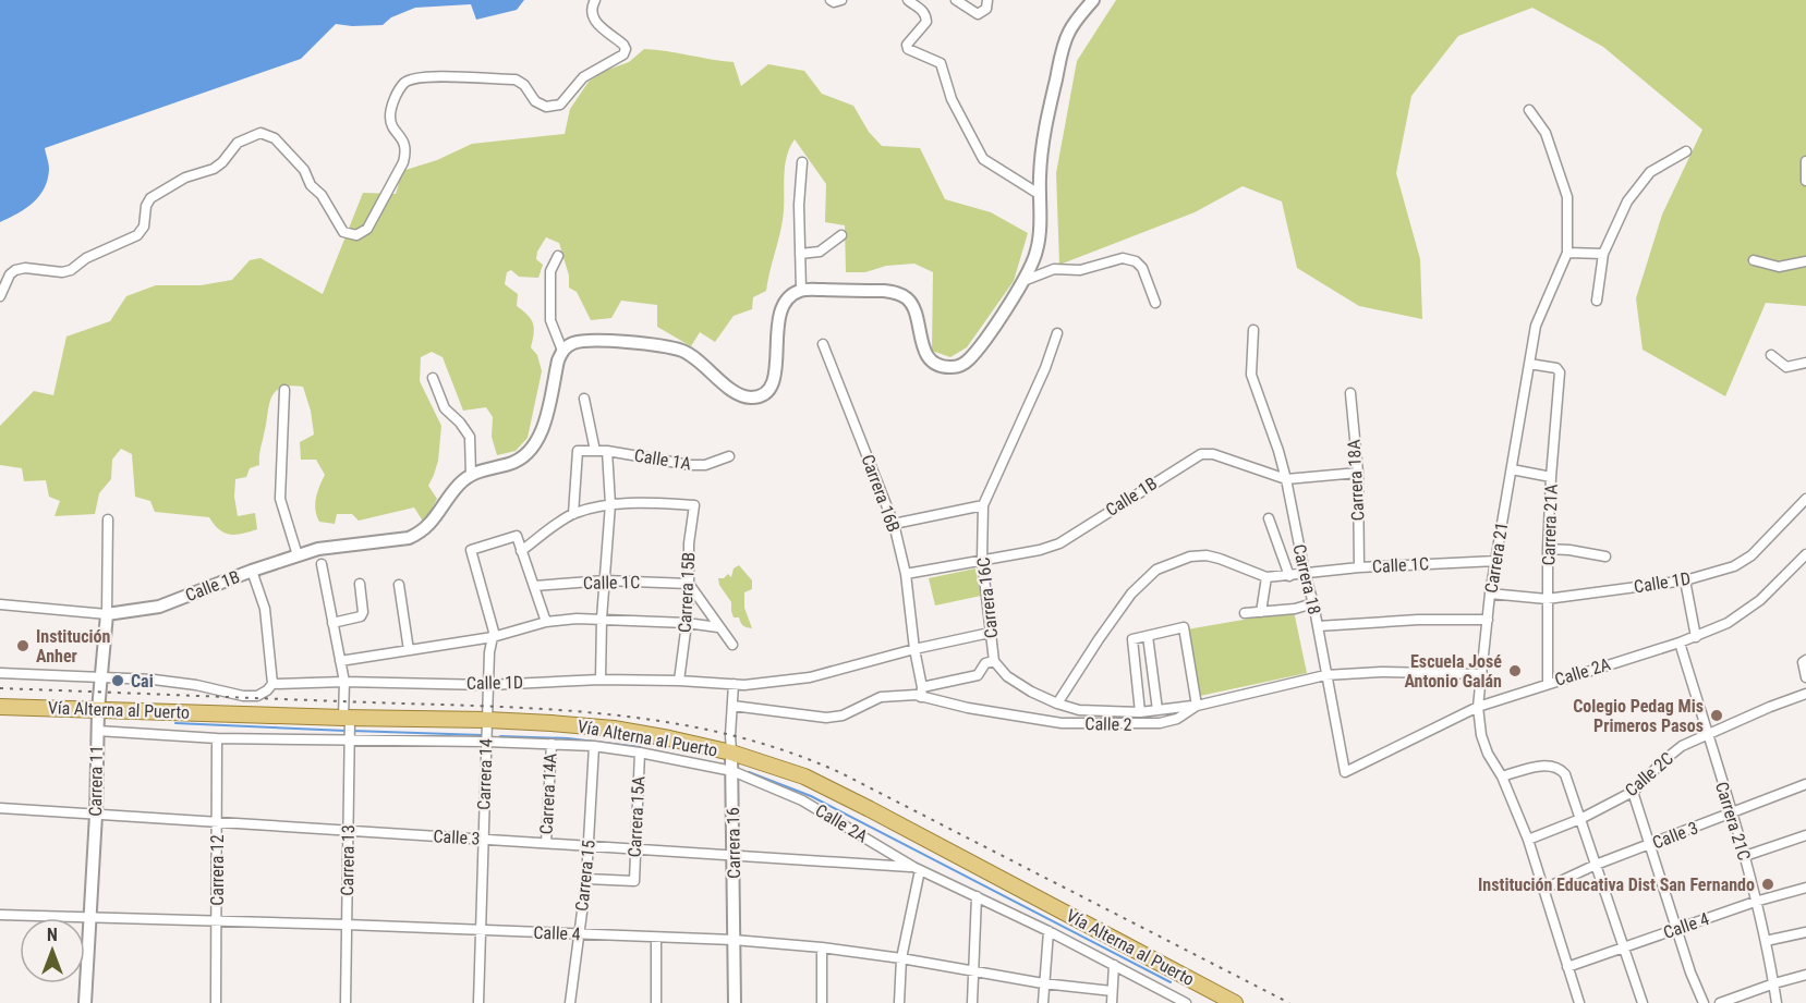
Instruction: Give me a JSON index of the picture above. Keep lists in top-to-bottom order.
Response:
{
  "streets": {
    "main road": ["Vía Alterna al Puerto"],
    "street": [
      "Calle 1A",
      "Carrera 18A",
      "Carrera 16B",
      "Calle 1B",
      "Carrera 21A",
      "Carrera 21",
      "Calle 1C",
      "Carrera 18",
      "Calle 1D",
      "Carrera 15B",
      "Carrera 16C",
      "Calle 2A",
      "Calle 2",
      "Carrera 14",
      "Calle 2C",
      "Carrera 11",
      "Carrera 14A",
      "Carrera 15A",
      "Carrera 21C",
      "Calle 3",
      "Carrera 16",
      "Carrera 13",
      "Carrera 12",
      "Carrera 15",
      "Calle 4"
    ]
  },
  "crossings": [
    ["Carrera 18A", "Calle 1B"],
    ["Carrera 18A", "Calle 1C"],
    ["Carrera 16B", "Calle 1B"],
    ["Carrera 16B", "Calle 1D"],
    ["Carrera 16B", "Calle 2"],
    ["Calle 1B", "Carrera 18"],
    ["Calle 1B", "Carrera 16C"],
    ["Calle 1B", "Carrera 11"],
    ["Carrera 21A", "Carrera 21"],
    ["Carrera 21A", "Calle 1D"],
    ["Carrera 21A", "Calle 2A"],
    ["Carrera 21", "Calle 1C"],
    ["Carrera 21", "Calle 1D"],
    ["Carrera 21", "Calle 2A"],
    ["Carrera 21", "Calle 2"],
    ["Carrera 21", "Calle 2C"],
    ["Carrera 21", "Calle 3"],
    ["Carrera 21", "Calle 4"],
    ["Calle 1C", "Carrera 18"],
    ["Calle 1C", "Carrera 15B"],
    ["Carrera 18", "Calle 2A"],
    ["Carrera 18", "Calle 2"],
    ["Calle 1D", "Carrera 15B"],
    ["Calle 1D", "Carrera 16C"],
    ["Calle 1D", "Carrera 14"],
    ["Calle 1D", "Carrera 11"],
    ["Calle 1D", "Carrera 16"],
    ["Calle 1D", "Carrera 13"],
    ["Carrera 16C", "Calle 2"],
    ["Calle 2A", "Vía Alterna al Puerto"],
    ["Calle 2A", "Carrera 14"],
    ["Calle 2A", "Carrera 11"],
    ["Calle 2A", "Carrera 14A"],
    ["Calle 2A", "Carrera 15A"],
    ["Calle 2A", "Carrera 21C"],
    ["Calle 2A", "Calle 3"],
    ["Calle 2A", "Carrera 16"],
    ["Calle 2A", "Carrera 13"],
    ["Calle 2A", "Carrera 12"],
    ["Calle 2A", "Carrera 15"],
    ["Vía Alterna al Puerto", "Carrera 14"],
    ["Vía Alterna al Puerto", "Carrera 11"],
    ["Vía Alterna al Puerto", "Carrera 16"],
    ["Vía Alterna al Puerto", "Carrera 13"],
    ["Calle 2", "Carrera 16"],
    ["Carrera 14", "Calle 3"],
    ["Carrera 14", "Calle 4"],
    ["Calle 2C", "Carrera 21C"],
    ["Carrera 11", "Calle 3"],
    ["Carrera 11", "Calle 4"],
    ["Carrera 14A", "Calle 3"],
    ["Carrera 15A", "Calle 3"],
    ["Carrera 15A", "Carrera 15"],
    ["Carrera 21C", "Calle 3"],
    ["Carrera 21C", "Calle 4"],
    ["Calle 3", "Carrera 16"],
    ["Calle 3", "Carrera 13"],
    ["Calle 3", "Carrera 12"],
    ["Calle 3", "Carrera 15"],
    ["Carrera 16", "Calle 4"],
    ["Carrera 13", "Calle 4"],
    ["Carrera 12", "Calle 4"],
    ["Carrera 15", "Calle 4"]
  ],
  "places": [
    "Institución Anher",
    "Escuela José Antonio Galán",
    "Cai",
    "Colegio Pedag Mis Primeros Pasos",
    "Institución Educativa Dist San Fernando"
  ],
  "north": "top"
}
